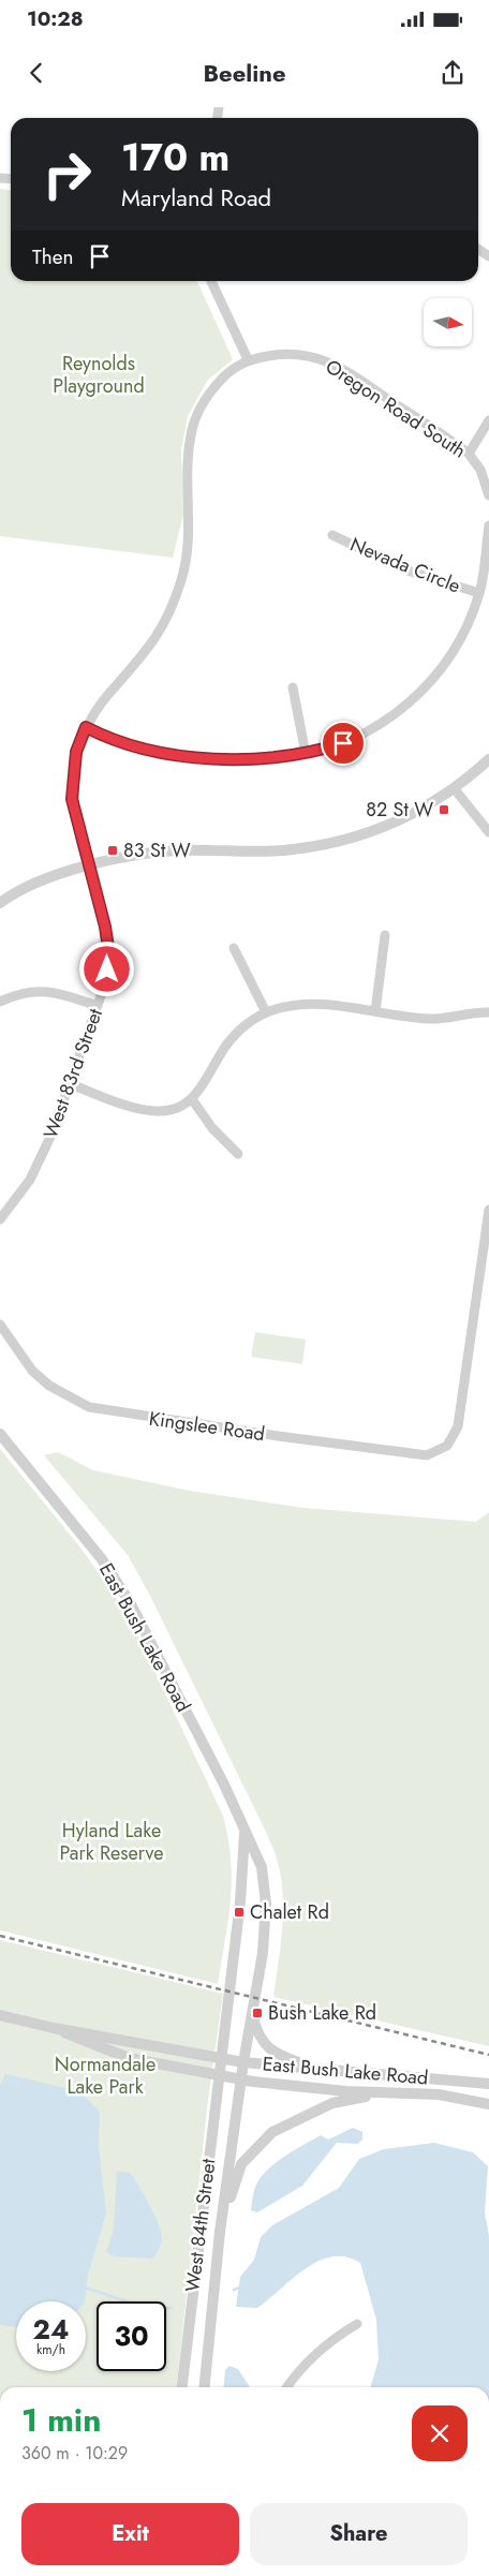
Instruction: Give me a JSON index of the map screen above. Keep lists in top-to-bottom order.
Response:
{
  "streets": {
    "street": [
      "Oregon Road South",
      "Nevada Circle",
      "West 83rd Street",
      "Kingslee Road",
      "East Bush Lake Road",
      "West 84th Street"
    ]
  },
  "crossings": [
    ["Oregon Road South", "West 83rd Street"],
    ["East Bush Lake Road", "West 84th Street"]
  ],
  "parks": ["Reynolds Playground", "Hyland Lake Park Reserve", "Normandale Lake Park"],
  "places": {
    "transit": [
      "82 St W",
      "83 St W",
      "Chalet Rd",
      "Bush Lake Rd"
    ]
  },
  "north": "right",
  "page": {
    "status": "10:28",
    "header": "Beeline",
    "turn": ["170 m", "Maryland Road"],
    "then": "Then",
    "speed": "24 km/h",
    "limit": "30",
    "heading": ["1 min", "360 m · 10:29"],
    "buttons": ["Exit", "Share"]
  }
}
